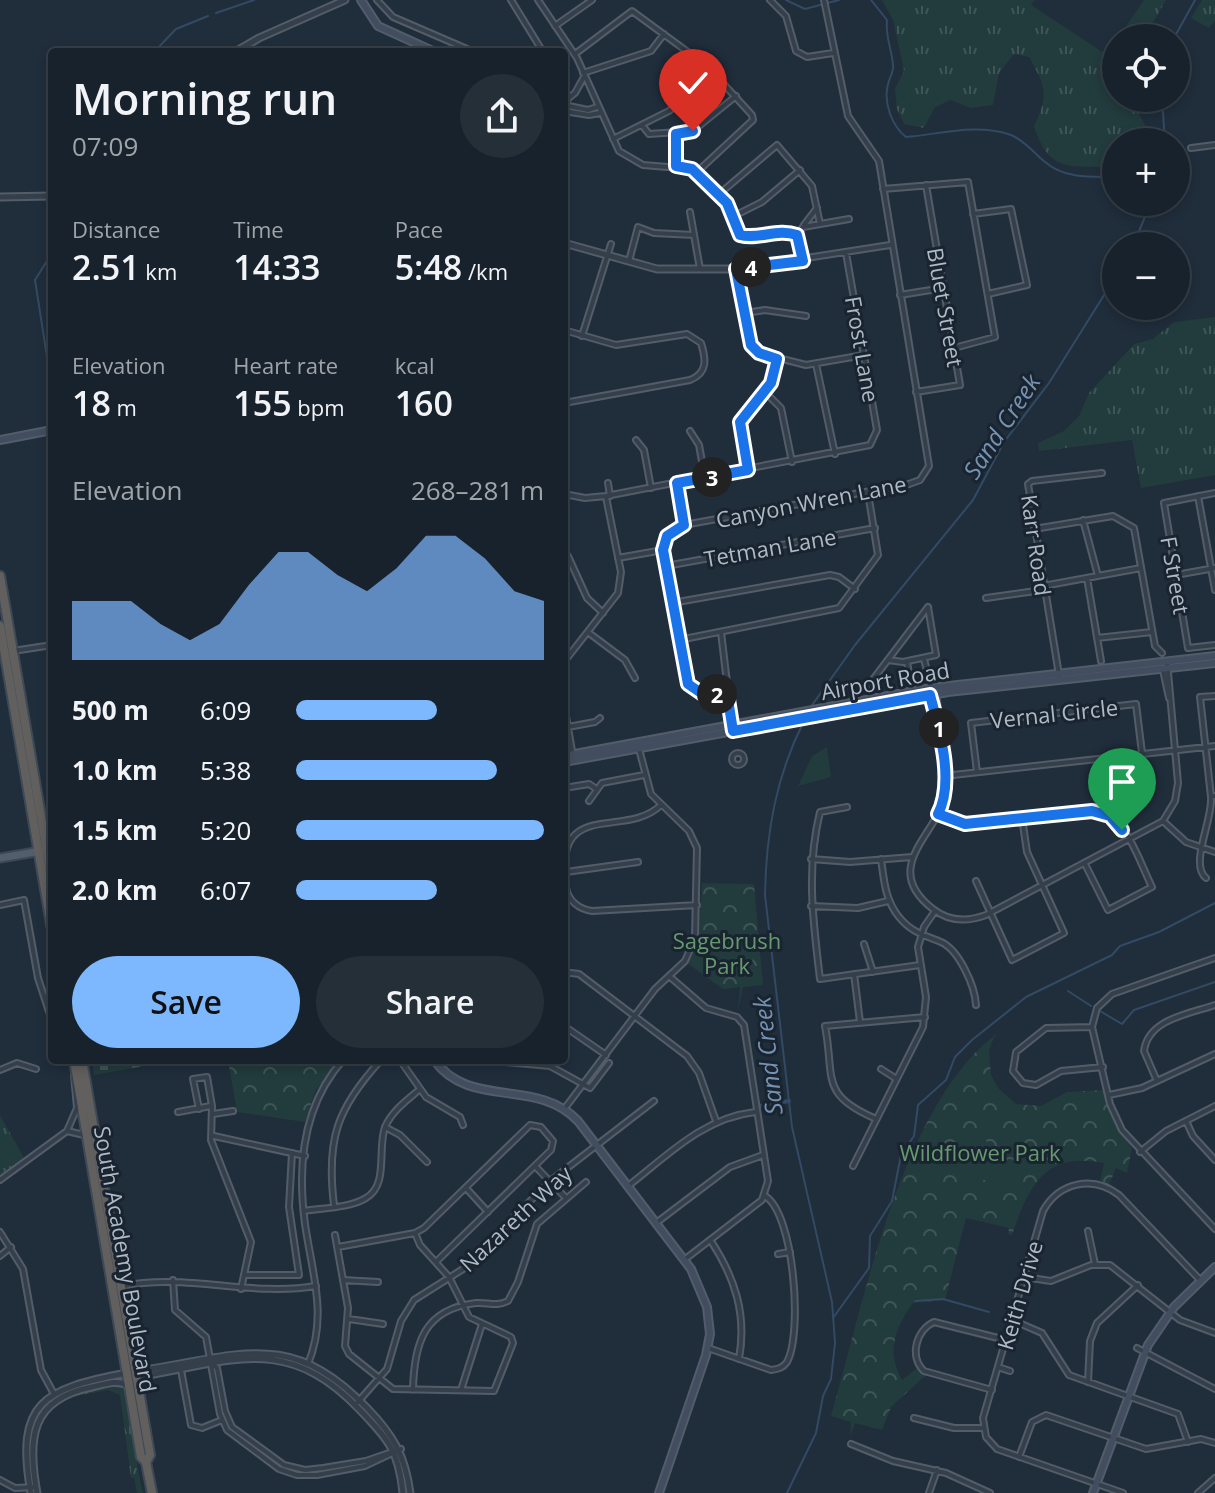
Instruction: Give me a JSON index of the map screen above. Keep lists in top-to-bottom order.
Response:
{
  "streets": {
    "highway": ["South Academy Boulevard"],
    "main road": ["Airport Road"],
    "street": [
      "Bluet Street",
      "Frost Lane",
      "Canyon Wren Lane",
      "Karr Road",
      "Tetman Lane",
      "F Street",
      "Vernal Circle",
      "Nazareth Way",
      "Keith Drive"
    ]
  },
  "crossings": [
    ["Bluet Street", "Canyon Wren Lane"],
    ["Canyon Wren Lane", "Tetman Lane"],
    ["Karr Road", "Airport Road"]
  ],
  "water": ["Sand Creek"],
  "parks": ["Sagebrush Park", "Wildflower Park"],
  "page": {
    "map_buttons": ["+", "−"],
    "heading": ["Morning run", "07:09"],
    "stats": [
      ["Distance", "2.51 km"],
      ["Time", "14:33"],
      ["Pace", "5:48 /km"],
      ["Elevation", "18 m"],
      ["Heart rate", "155 bpm"],
      ["kcal", "160"]
    ],
    "pins": [
      "4",
      "3",
      "2",
      "1"
    ],
    "chart": ["Elevation", "268–281 m"],
    "list": [
      {
        "name": "500 m",
        "note": "6:09"
      },
      {
        "name": "1.0 km",
        "note": "5:38"
      },
      {
        "name": "1.5 km",
        "note": "5:20"
      },
      {
        "name": "2.0 km",
        "note": "6:07"
      }
    ],
    "buttons": ["Save", "Share"]
  }
}
